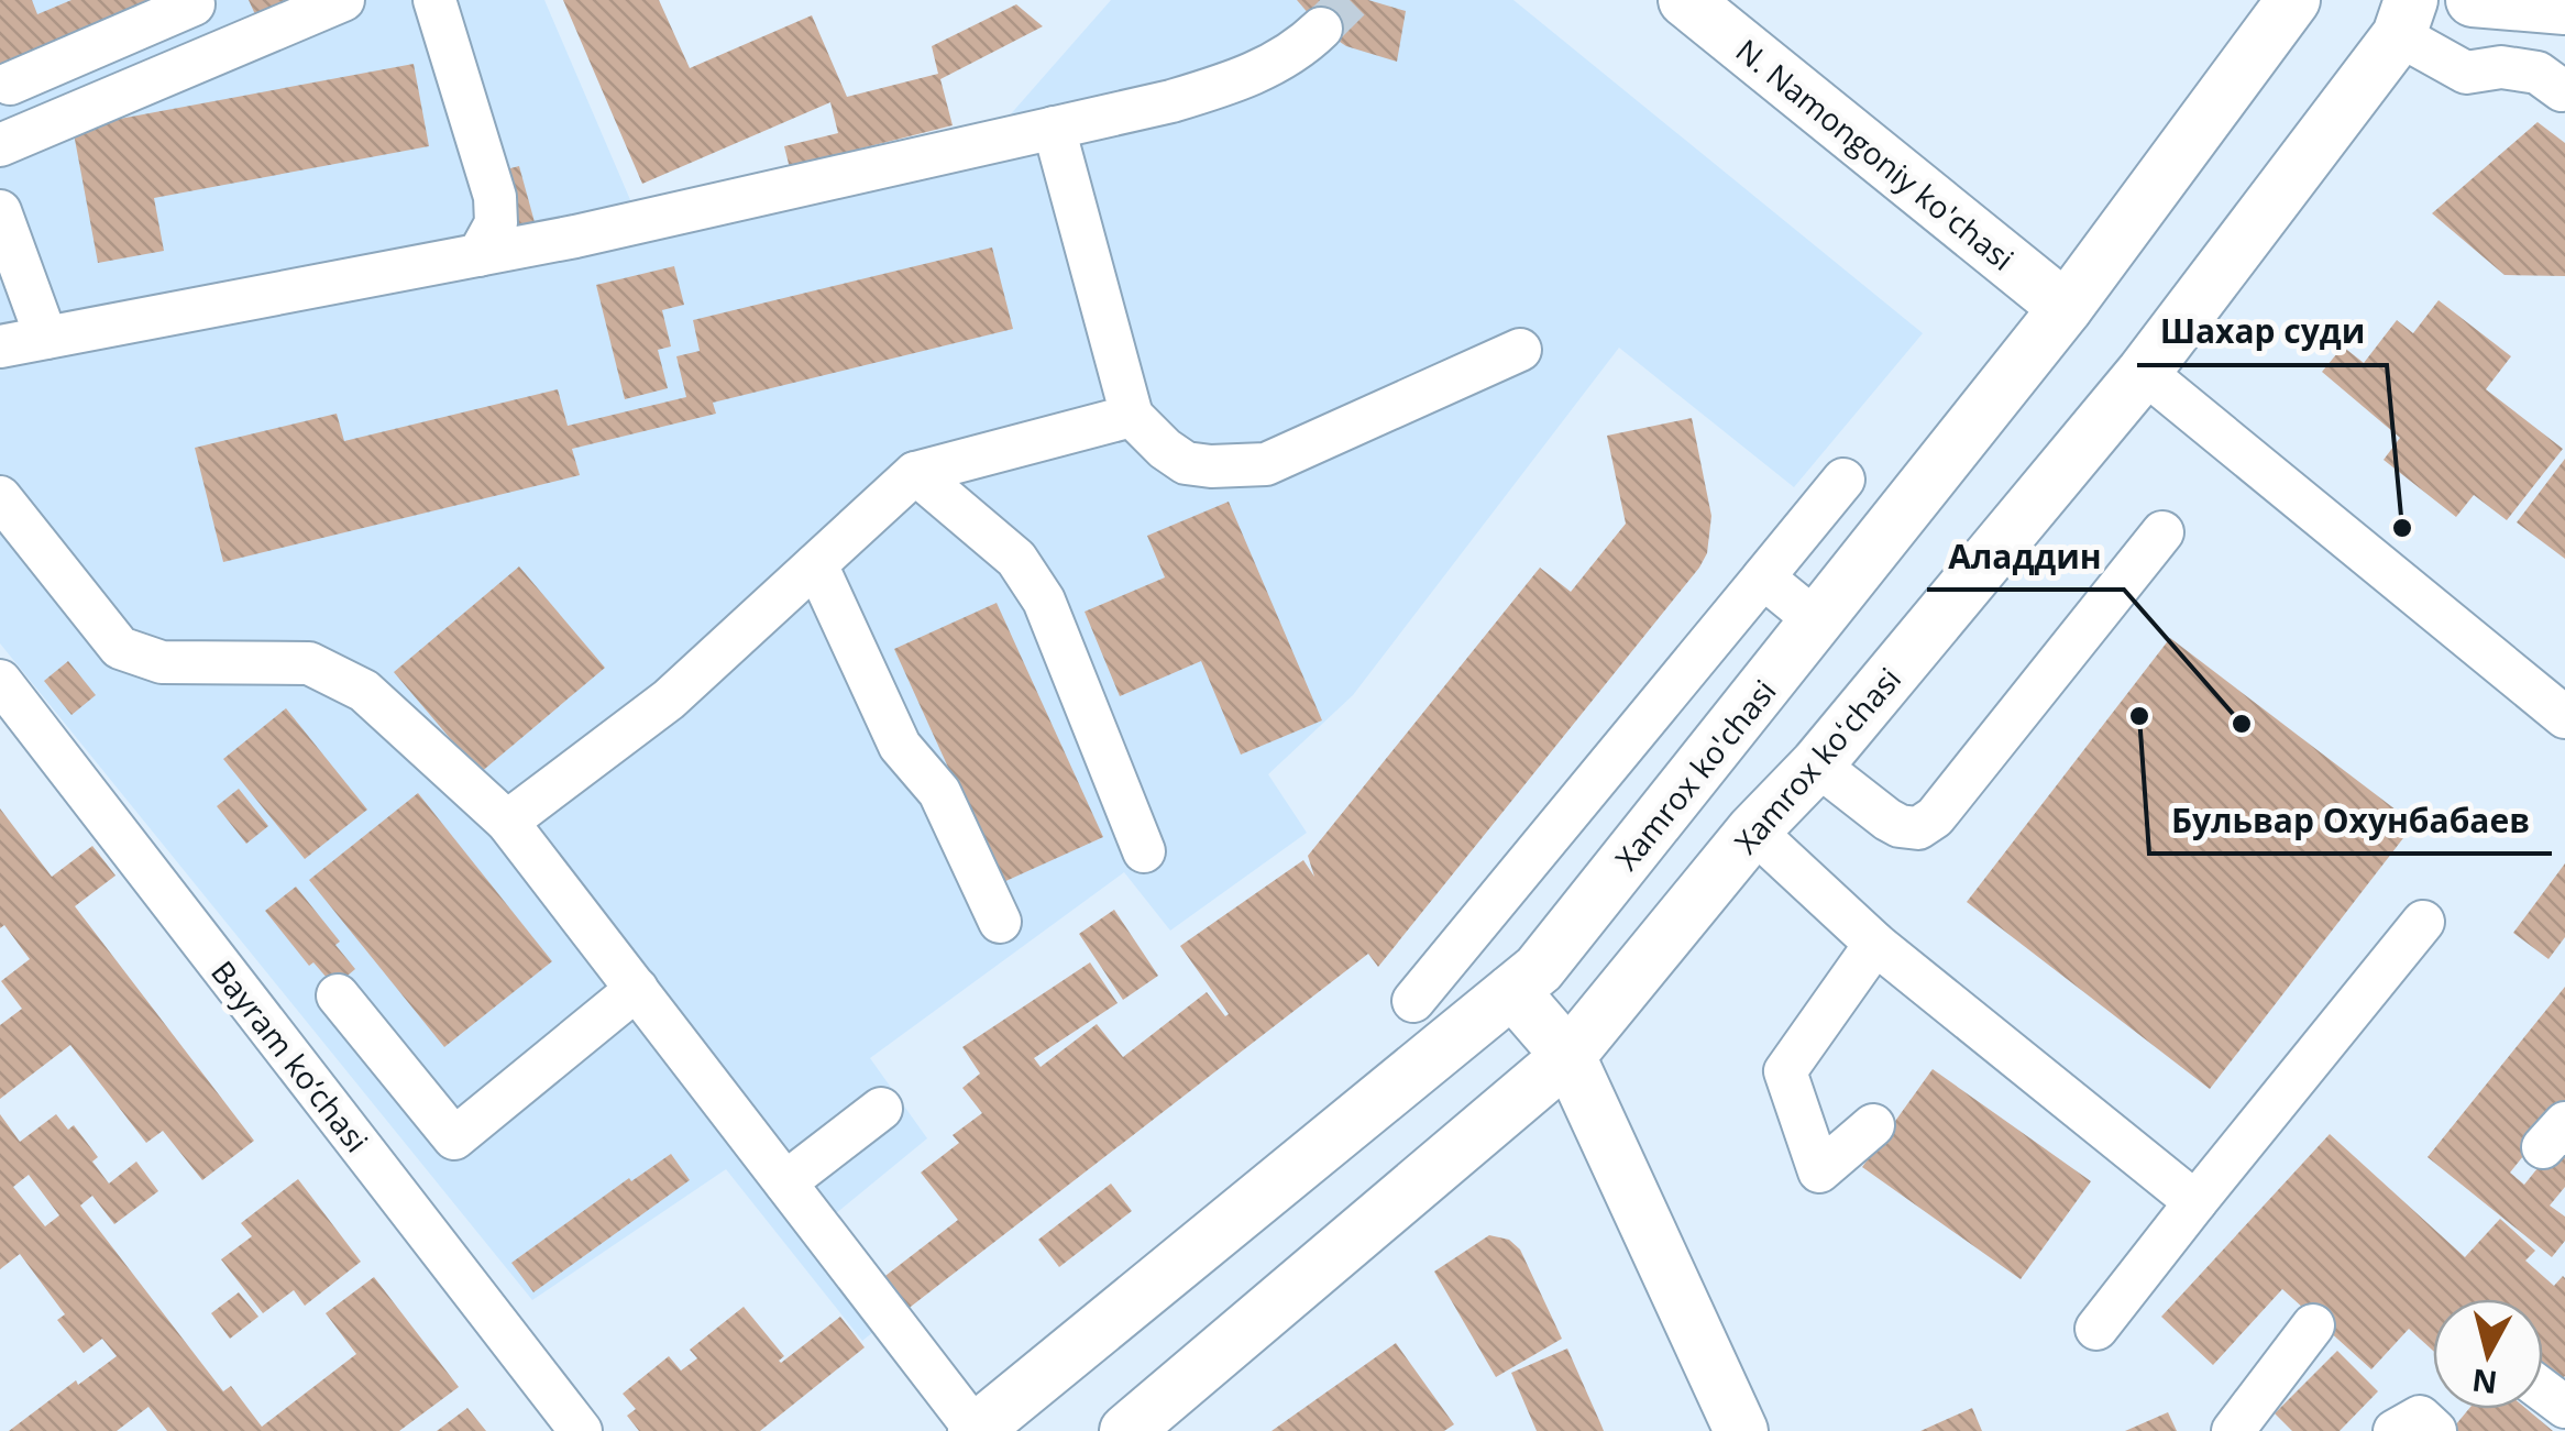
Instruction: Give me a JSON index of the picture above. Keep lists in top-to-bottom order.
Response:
{
  "streets": {
    "main road": ["N. Namongoniy ko'chasi", "Xamrox koʻchasi", "Xamrox ko'chasi"],
    "street": ["Bayram ko‘chasi"]
  },
  "crossings": [
    ["N. Namongoniy ko'chasi", "Xamrox ko'chasi"]
  ],
  "places": ["Шахар суди", "Бульвар Охунбабаев", "Аладдин"],
  "north": "bottom"
}
